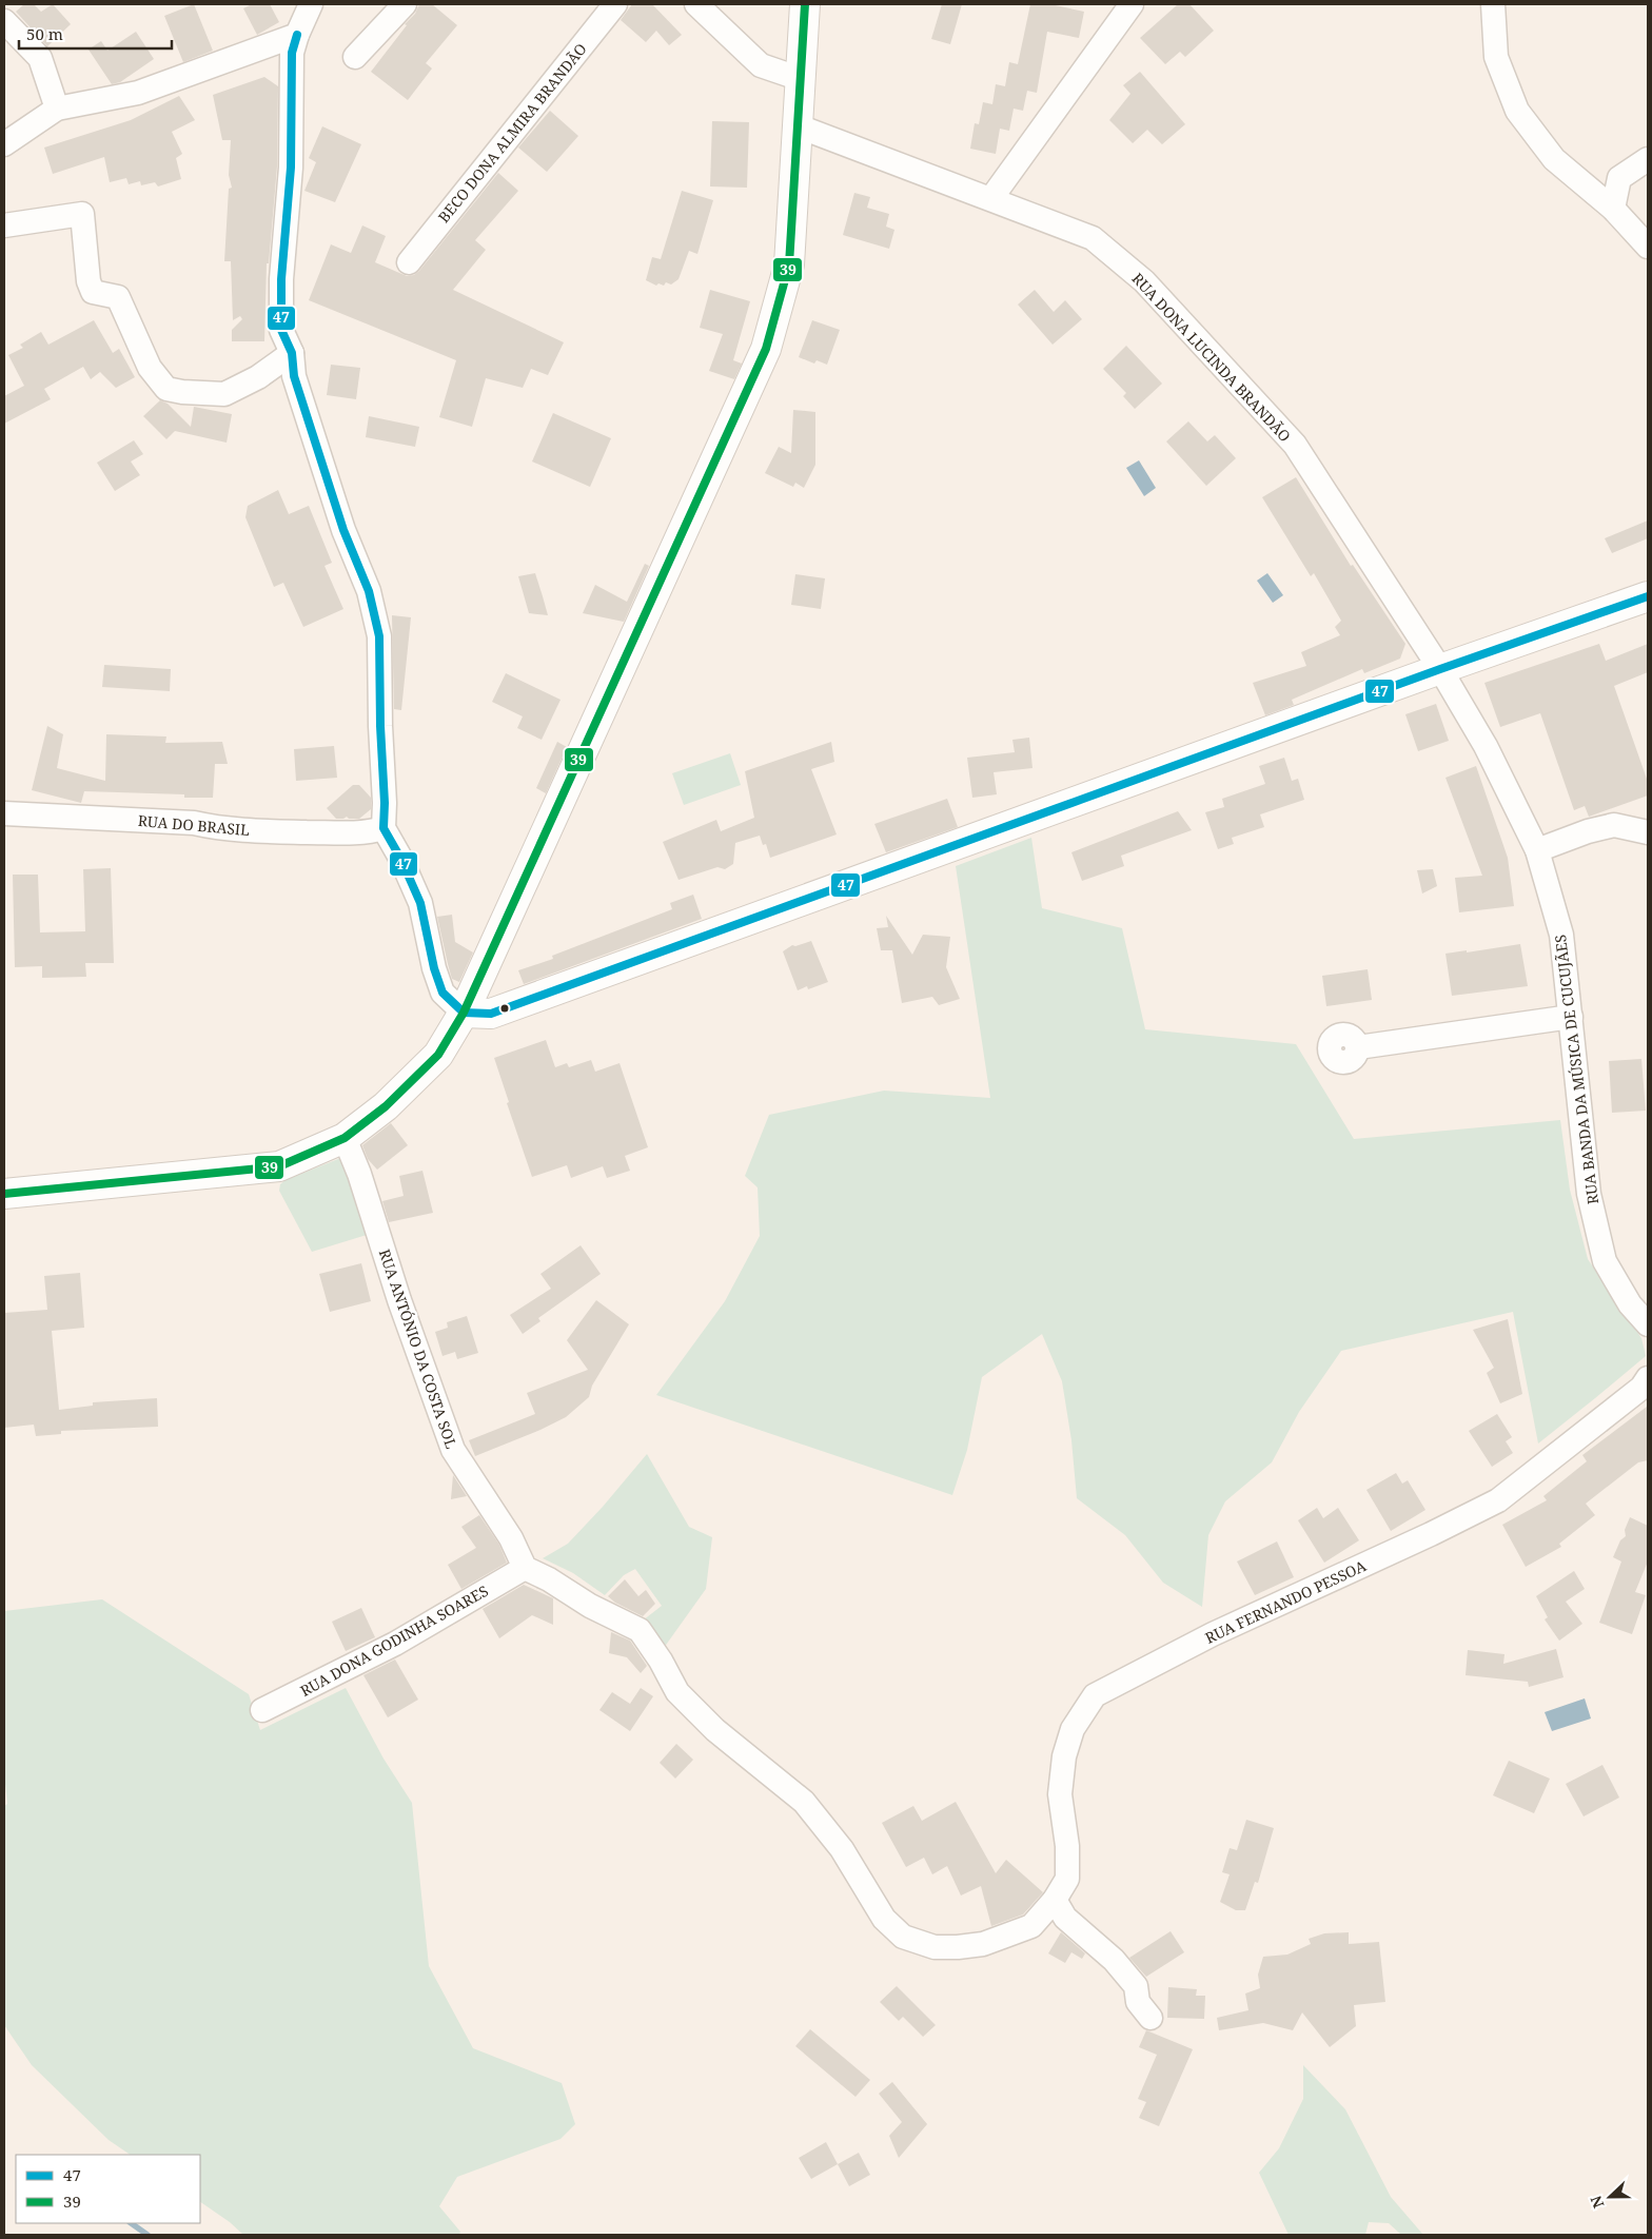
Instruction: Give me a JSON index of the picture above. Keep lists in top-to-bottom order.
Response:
{
  "streets": {
    "street": [
      "BECO DONA ALMIRA BRANDÃO",
      "RUA DONA LUCINDA BRANDÃO",
      "RUA DO BRASIL",
      "RUA BANDA DA MÚSICA DE CUCUJÃES",
      "RUA ANTÓNIO DA COSTA SOL",
      "RUA FERNANDO PESSOA",
      "RUA DONA GODINHA SOARES"
    ]
  },
  "crossings": [
    ["RUA DONA LUCINDA BRANDÃO", "RUA BANDA DA MÚSICA DE CUCUJÃES"],
    ["RUA ANTÓNIO DA COSTA SOL", "RUA DONA GODINHA SOARES"]
  ],
  "lines": ["transit line 39", "transit line 47"],
  "legend": ["47", "39"],
  "scale_bar": "50 m",
  "north": "left"
}
